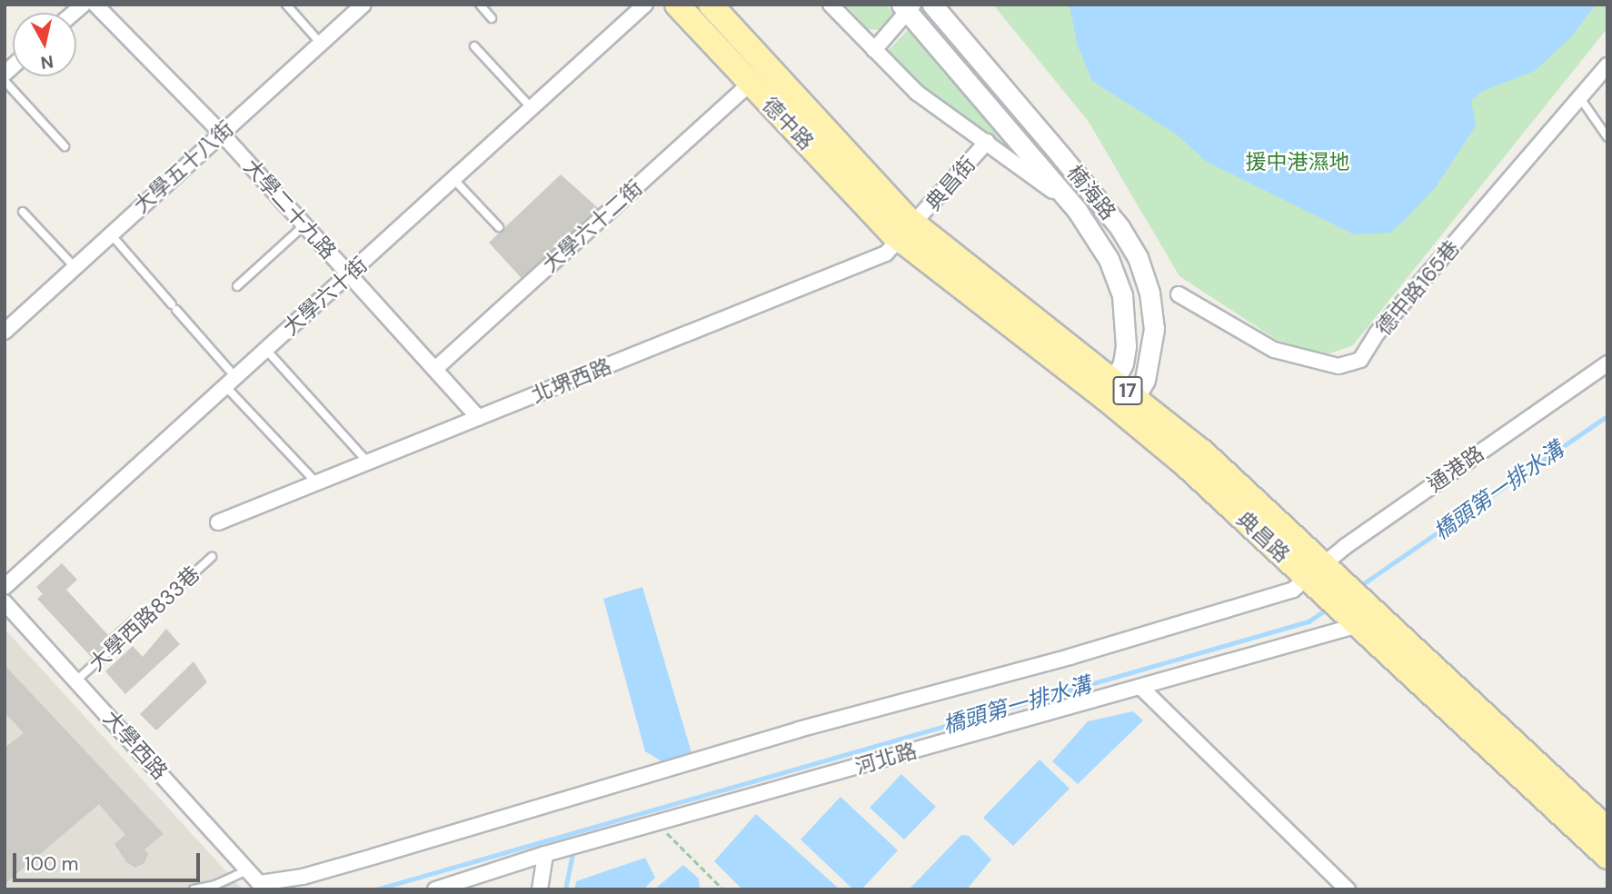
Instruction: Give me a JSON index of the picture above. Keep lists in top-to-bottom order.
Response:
{
  "streets": {
    "main road": ["德中路", "17", "典昌路"],
    "street": [
      "大學五十八街",
      "典昌街",
      "楠海路",
      "大學二十九路",
      "大學六十二街",
      "德中路165巷",
      "大學六十街",
      "北堺西路",
      "通港路",
      "大學西路",
      "河北路"
    ],
    "lane": ["大學西路833巷"]
  },
  "crossings": [
    ["德中路", "典昌街"],
    ["德中路", "大學六十二街"],
    ["德中路", "北堺西路"],
    ["德中路", "典昌路"],
    ["大學五十八街", "大學二十九路"],
    ["典昌街", "楠海路"],
    ["典昌街", "北堺西路"],
    ["典昌街", "典昌路"],
    ["楠海路", "典昌路"],
    ["大學二十九路", "大學六十二街"],
    ["大學二十九路", "大學六十街"],
    ["大學二十九路", "北堺西路"],
    ["北堺西路", "典昌路"],
    ["通港路", "典昌路"],
    ["通港路", "大學西路"],
    ["典昌路", "河北路"],
    ["大學西路833巷", "大學西路"]
  ],
  "water": ["橋頭第一排水溝"],
  "parks": ["援中港濕地"],
  "scale_bar": "100 m",
  "north": "bottom"
}
